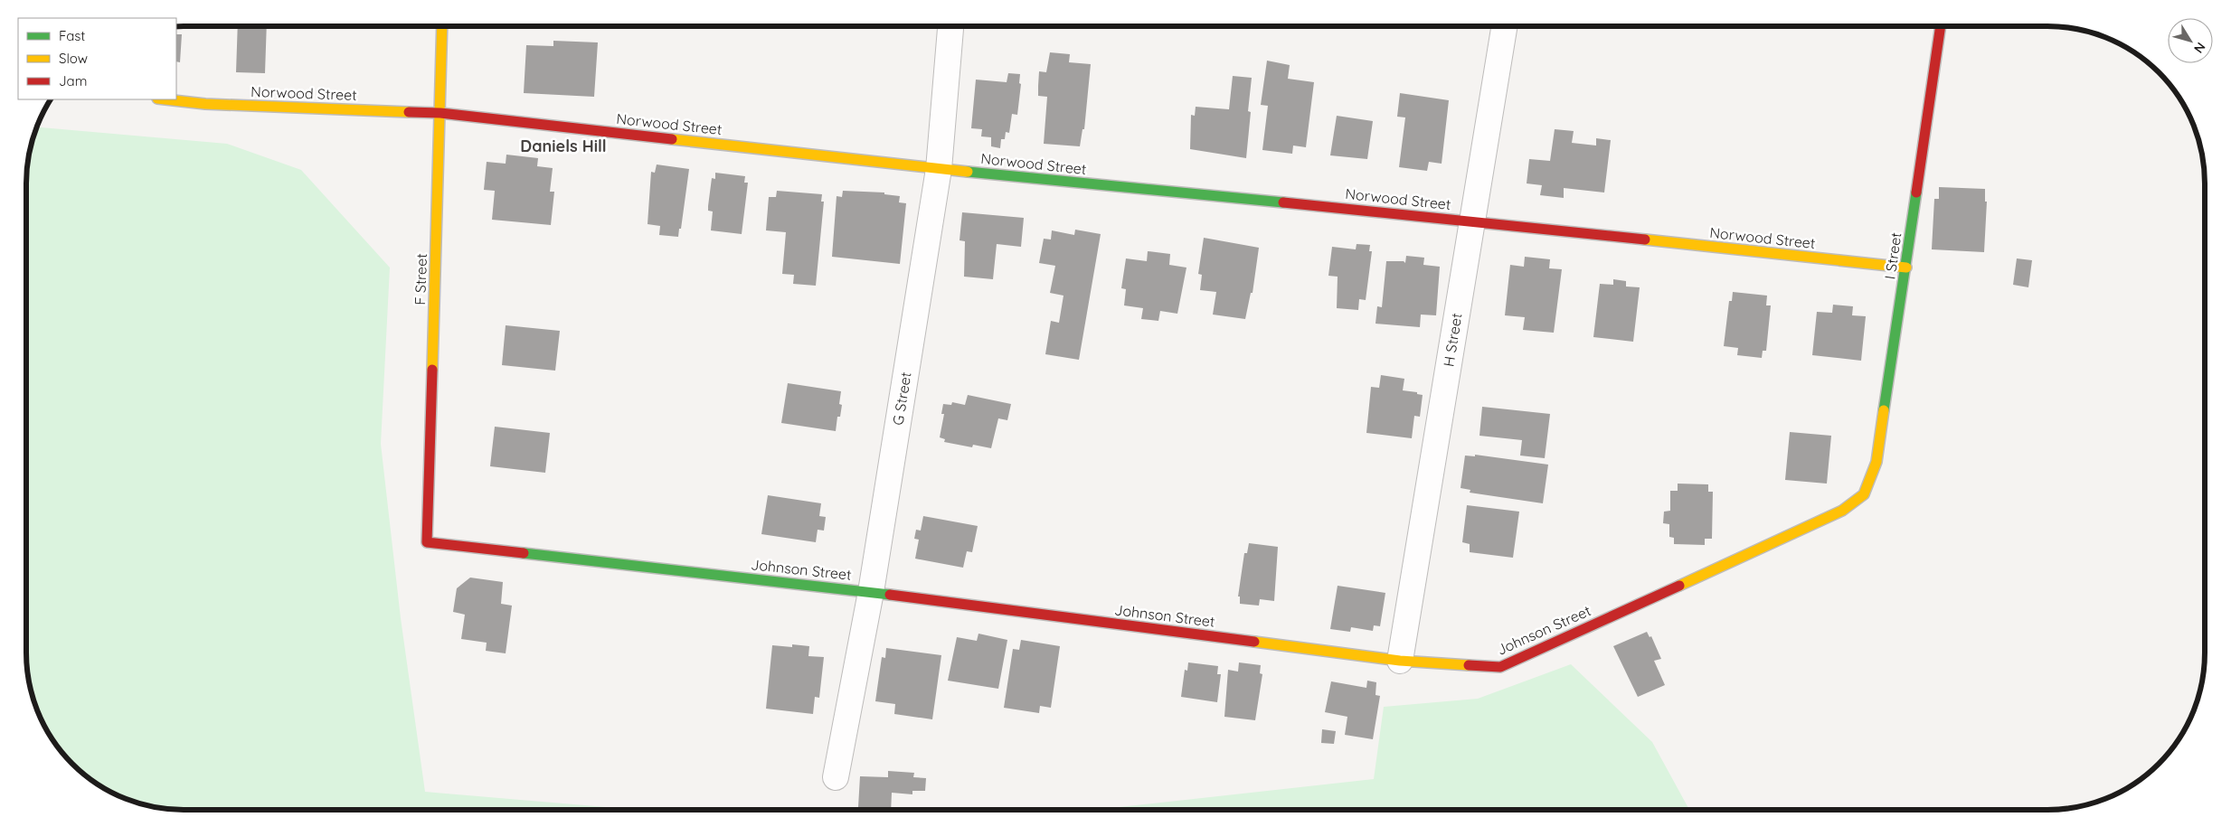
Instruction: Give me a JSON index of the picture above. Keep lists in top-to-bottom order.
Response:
{
  "streets": {
    "street": [
      "Norwood Street",
      "I Street",
      "F Street",
      "H Street",
      "G Street",
      "Johnson Street"
    ]
  },
  "crossings": [
    ["Norwood Street", "I Street"],
    ["Norwood Street", "F Street"],
    ["Norwood Street", "H Street"],
    ["Norwood Street", "G Street"],
    ["I Street", "Johnson Street"],
    ["F Street", "Johnson Street"],
    ["H Street", "Johnson Street"],
    ["G Street", "Johnson Street"]
  ],
  "districts": ["Daniels Hill"],
  "legend": ["Fast", "Slow", "Jam"],
  "north": "bottom right"
}
